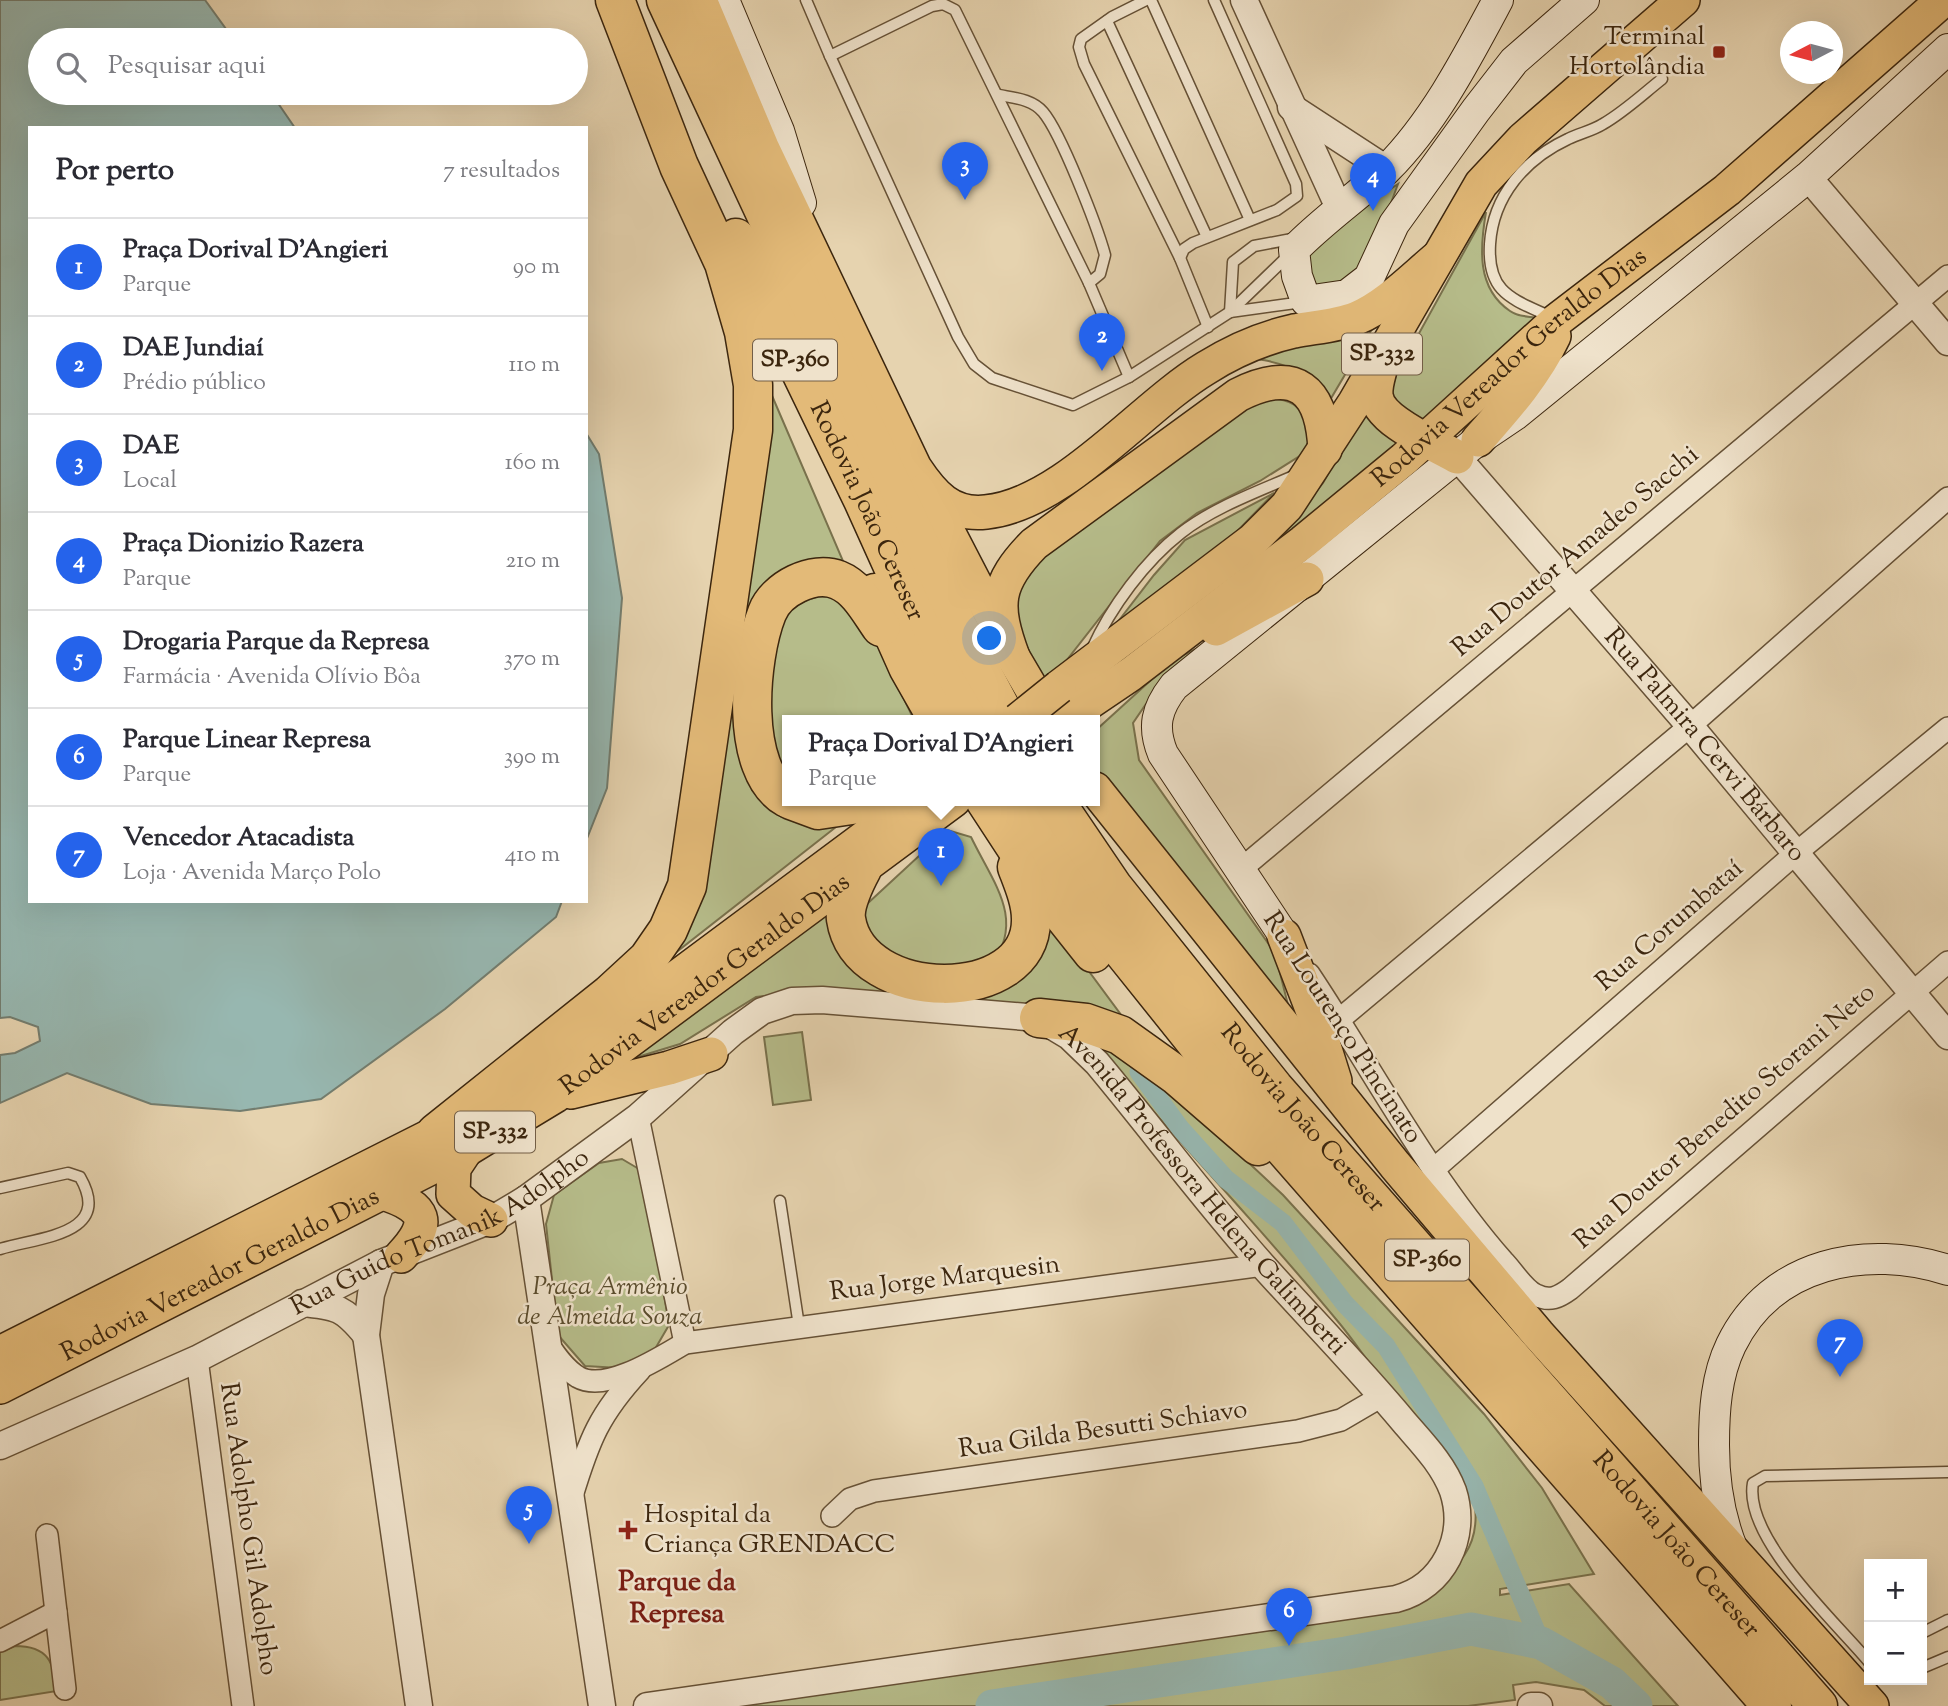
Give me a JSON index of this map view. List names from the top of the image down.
{
  "streets": {
    "highway": ["SP-360", "Rodovia João Cereser"],
    "main road": ["SP-332", "Rodovia Vereador Geraldo Dias", "Rua Lourenço Pincinato"],
    "street": [
      "Rua Doutor Amadeo Sacchi",
      "Rua Palmira Cervi Bárbaro",
      "Rua Corumbataí",
      "Rua Doutor Benedito Storani Neto",
      "Avenida Professora Helena Galimberti",
      "Rua Guido Tomanik Adolpho",
      "Rua Jorge Marquesin",
      "Rua Gilda Besutti Schiavo",
      "Rua Adolpho Gil Adolpho"
    ]
  },
  "crossings": [
    ["Rua Doutor Amadeo Sacchi", "Rua Palmira Cervi Bárbaro"],
    ["Rua Doutor Amadeo Sacchi", "Rua Lourenço Pincinato"],
    ["Rua Palmira Cervi Bárbaro", "Rua Corumbataí"],
    ["Rua Palmira Cervi Bárbaro", "Rua Doutor Benedito Storani Neto"],
    ["Rua Corumbataí", "Rua Lourenço Pincinato"],
    ["Rua Lourenço Pincinato", "Rua Doutor Benedito Storani Neto"],
    ["Avenida Professora Helena Galimberti", "Rua Guido Tomanik Adolpho"],
    ["Avenida Professora Helena Galimberti", "Rua Jorge Marquesin"],
    ["Avenida Professora Helena Galimberti", "Rua Gilda Besutti Schiavo"],
    ["Rua Guido Tomanik Adolpho", "Rua Adolpho Gil Adolpho"]
  ],
  "districts": ["Parque da Represa"],
  "parks": ["Praça Armênio de Almeida Souza"],
  "places": {
    "transit": ["Terminal Hortolândia"],
    "health": ["Hospital da Criança GRENDACC"]
  },
  "north": "left",
  "page": {
    "search": "Pesquisar aqui",
    "heading": ["Por perto", "7 resultados"],
    "pins": [
      "3",
      "4",
      "2",
      "1",
      "7",
      "5",
      "6"
    ],
    "list": [
      {
        "mark": "1",
        "name": "Praça Dorival D'Angieri",
        "note": "Parque",
        "value": "90 m"
      },
      {
        "mark": "2",
        "name": "DAE Jundiaí",
        "note": "Prédio público",
        "value": "110 m"
      },
      {
        "mark": "3",
        "name": "DAE",
        "note": "Local",
        "value": "160 m"
      },
      {
        "mark": "4",
        "name": "Praça Dionizio Razera",
        "note": "Parque",
        "value": "210 m"
      },
      {
        "mark": "5",
        "name": "Drogaria Parque da Represa",
        "note": "Farmácia · Avenida Olívio Bôa",
        "value": "370 m"
      },
      {
        "mark": "6",
        "name": "Parque Linear Represa",
        "note": "Parque",
        "value": "390 m"
      },
      {
        "mark": "7",
        "name": "Vencedor Atacadista",
        "note": "Loja · Avenida Março Polo",
        "value": "410 m"
      }
    ],
    "popup": ["Praça Dorival D'Angieri", "Parque"],
    "map_buttons": ["+", "−"]
  }
}
